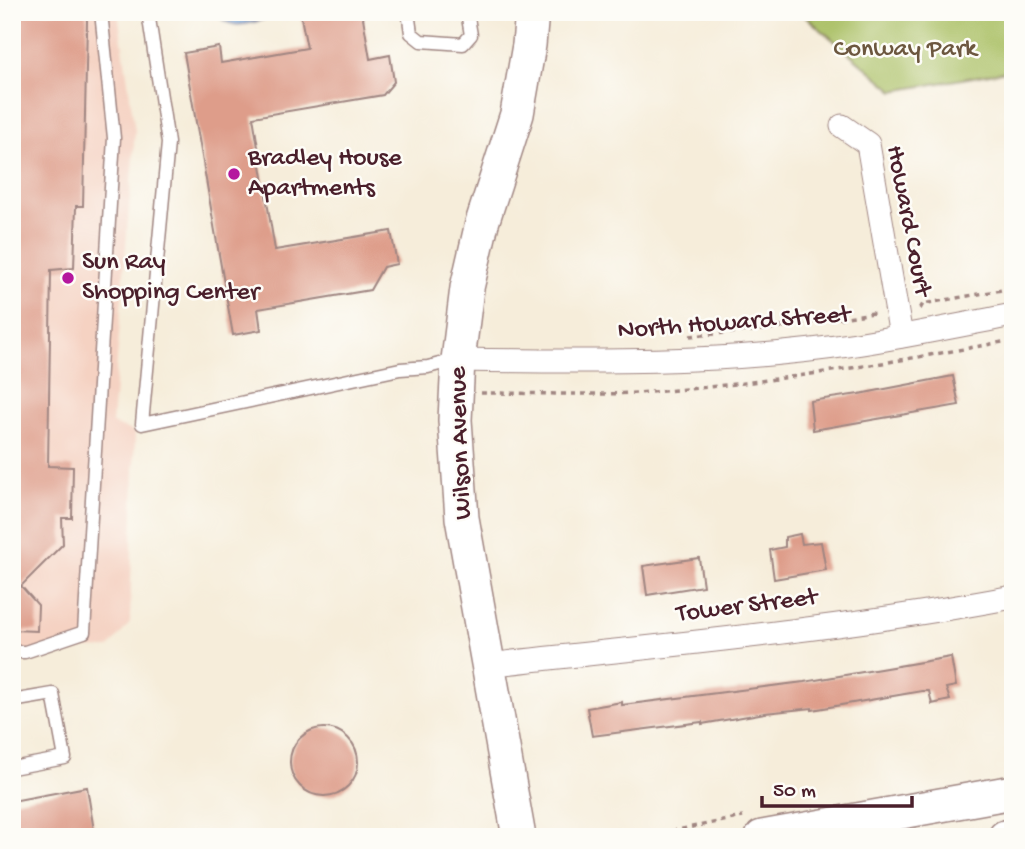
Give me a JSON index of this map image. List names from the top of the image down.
{
  "streets": {
    "street": [
      "Howard Court",
      "North Howard Street",
      "Wilson Avenue",
      "Tower Street"
    ]
  },
  "crossings": [
    ["Howard Court", "North Howard Street"],
    ["North Howard Street", "Wilson Avenue"],
    ["Wilson Avenue", "Tower Street"]
  ],
  "parks": ["Conway Park"],
  "places": ["Bradley House Apartments", "Sun Ray Shopping Center"],
  "scale_bar": "50 m"
}
